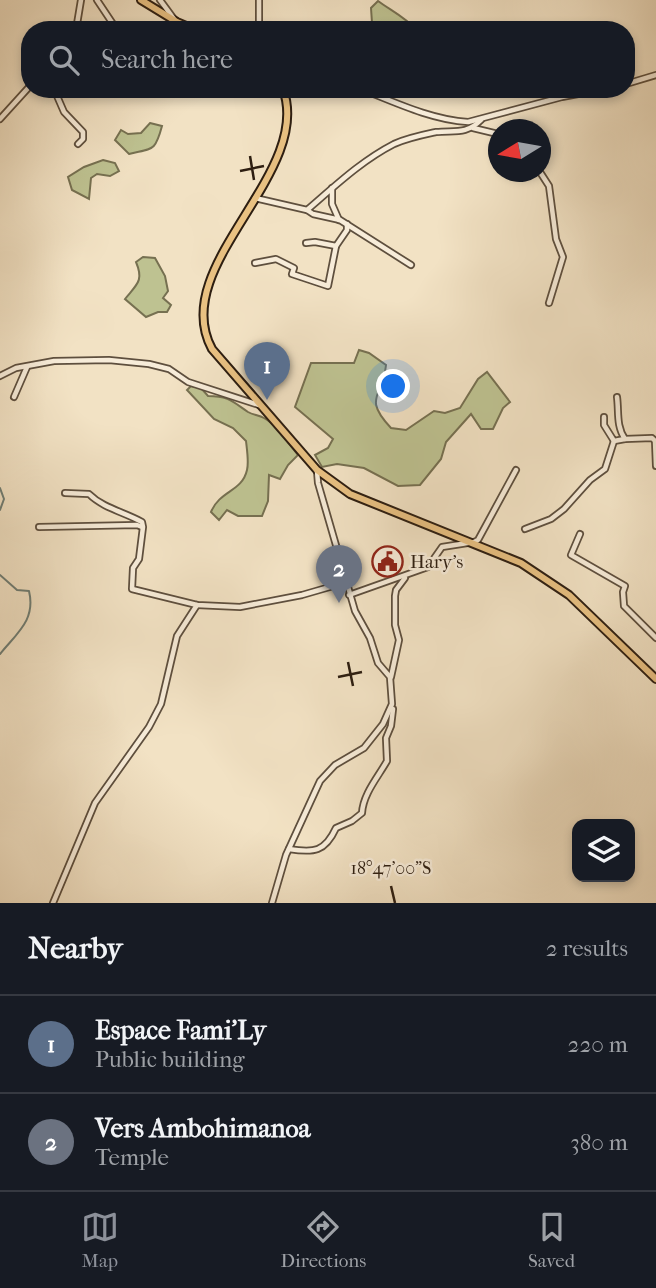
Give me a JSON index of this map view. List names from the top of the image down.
{
  "places": {
    "public building": ["Hary's"]
  },
  "north": "left",
  "page": {
    "search": "Search here",
    "pins": ["1", "2"],
    "heading": ["Nearby", "2 results"],
    "list": [
      {
        "mark": "1",
        "name": "Espace Fami'Ly",
        "note": "Public building",
        "value": "220 m"
      },
      {
        "mark": "2",
        "name": "Vers Ambohimanoa",
        "note": "Temple",
        "value": "380 m"
      }
    ],
    "nav": ["Map", "Directions", "Saved"]
  },
  "coordinates": ["18°47'00\"S"]
}
